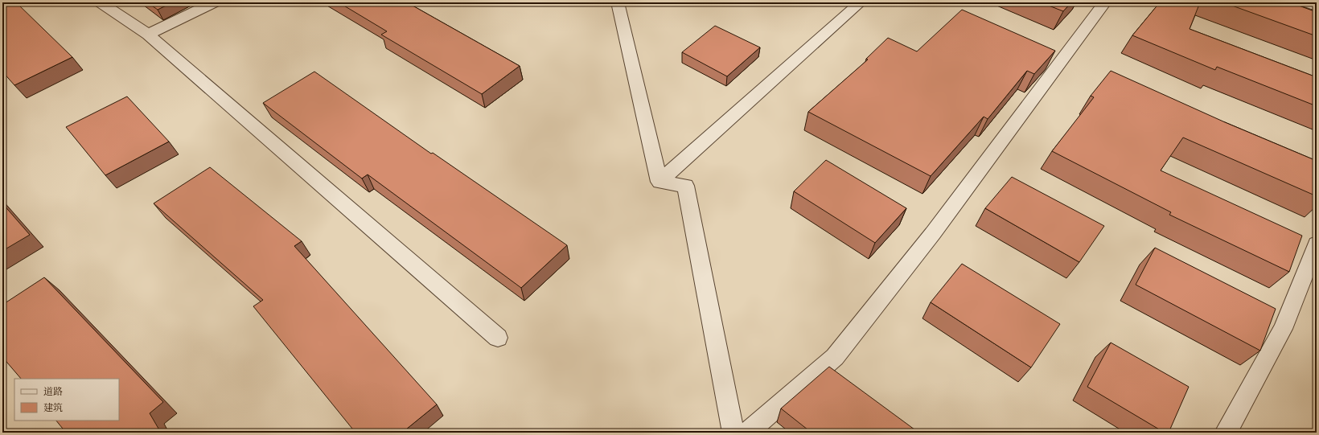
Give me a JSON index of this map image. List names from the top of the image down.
{
  "legend": ["道路", "建筑"]
}
